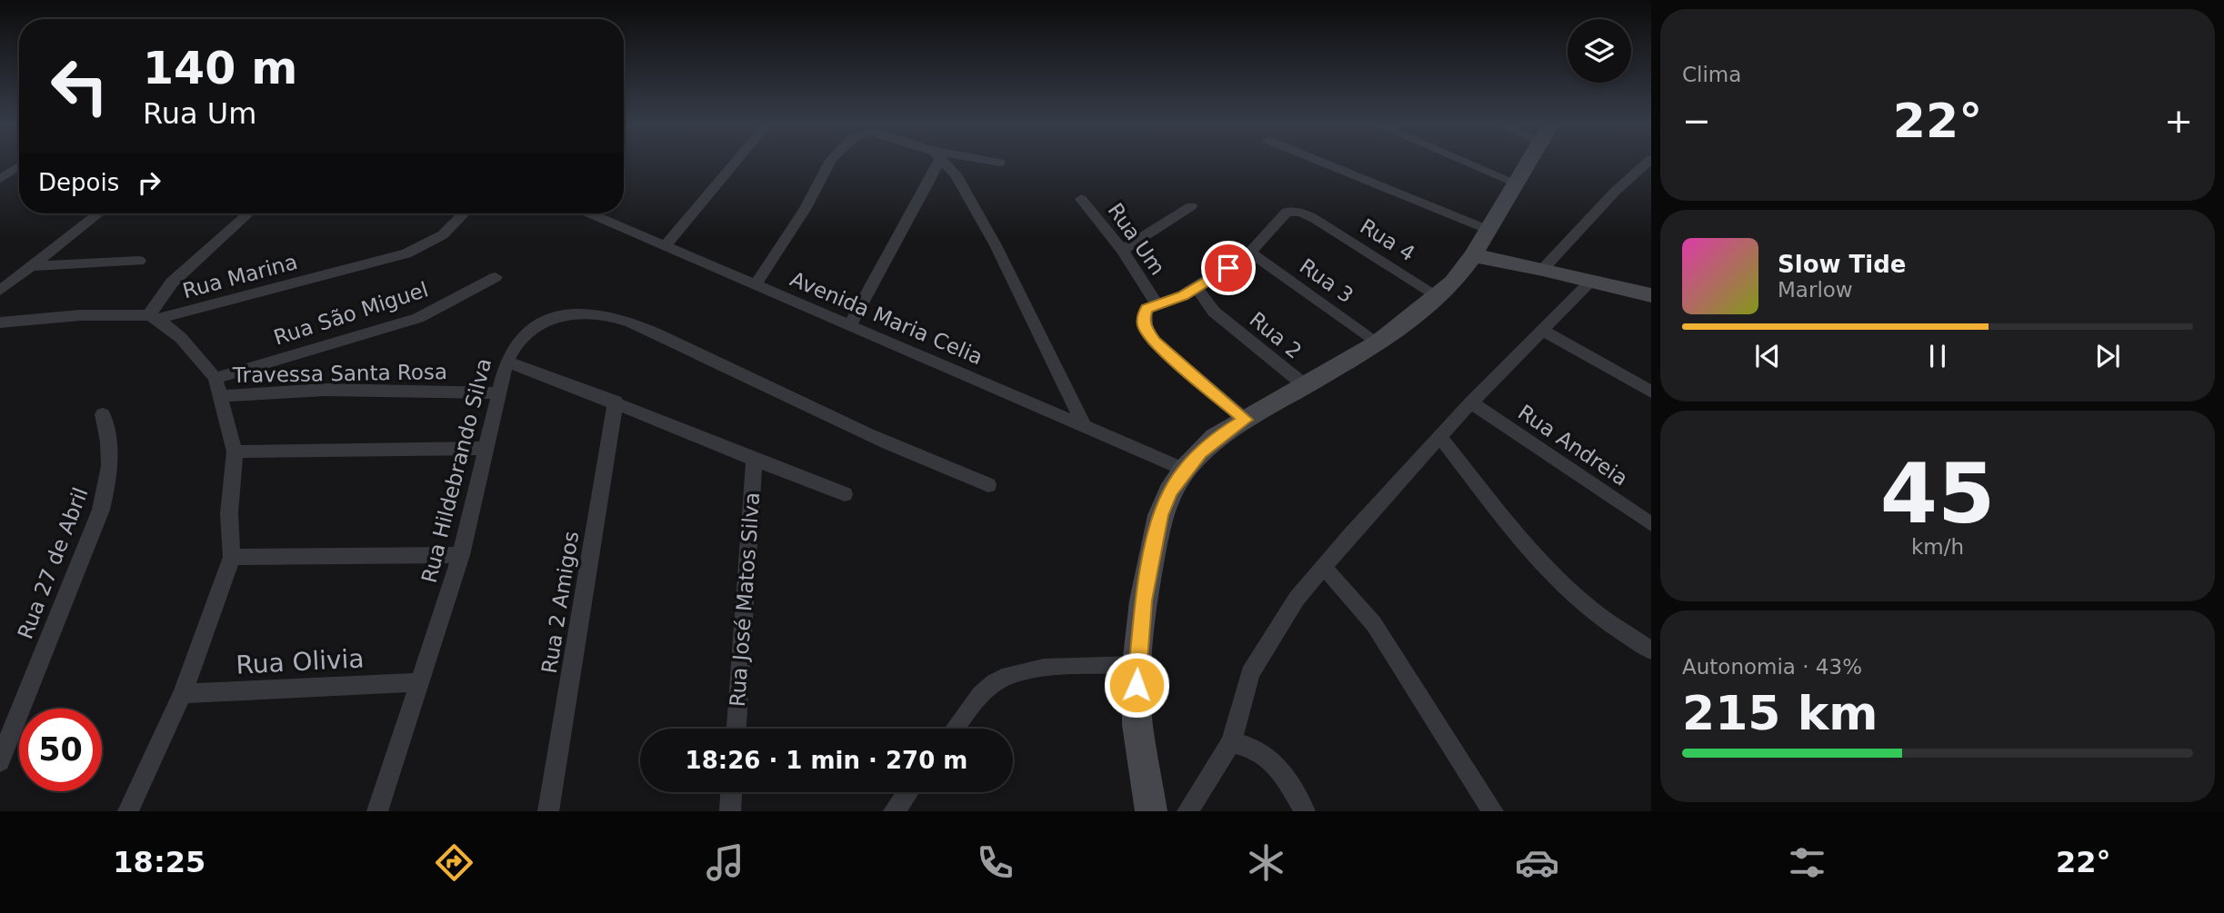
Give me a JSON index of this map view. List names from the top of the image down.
{
  "streets": {
    "street": [
      "Rua Um",
      "Rua 4",
      "Rua Marina",
      "Rua 3",
      "Rua São Miguel",
      "Avenida Maria Celia",
      "Rua 2",
      "Travessa Santa Rosa",
      "Rua Andreia",
      "Rua Hildebrando Silva",
      "Rua 27 de Abril",
      "Rua José Matos Silva",
      "Rua 2 Amigos",
      "Rua Olivia"
    ]
  },
  "crossings": [
    ["Rua 4", "Rua 3"],
    ["Travessa Santa Rosa", "Rua Hildebrando Silva"],
    ["Rua Hildebrando Silva", "Rua José Matos Silva"],
    ["Rua Hildebrando Silva", "Rua Olivia"],
    ["Rua José Matos Silva", "Rua 2 Amigos"]
  ],
  "page": {
    "tile": [
      "Clima",
      ["45", "km/h"],
      ["Autonomia · 43%", "215 km"]
    ],
    "turn": ["140 m", "Rua Um"],
    "heat": ["−", "22°", "+"],
    "then": "Depois",
    "song": ["Slow Tide", "Marlow"],
    "limit": "50",
    "trip": "18:26 · 1 min · 270 m",
    "tabs": ["18:25", "22°"]
  }
}
